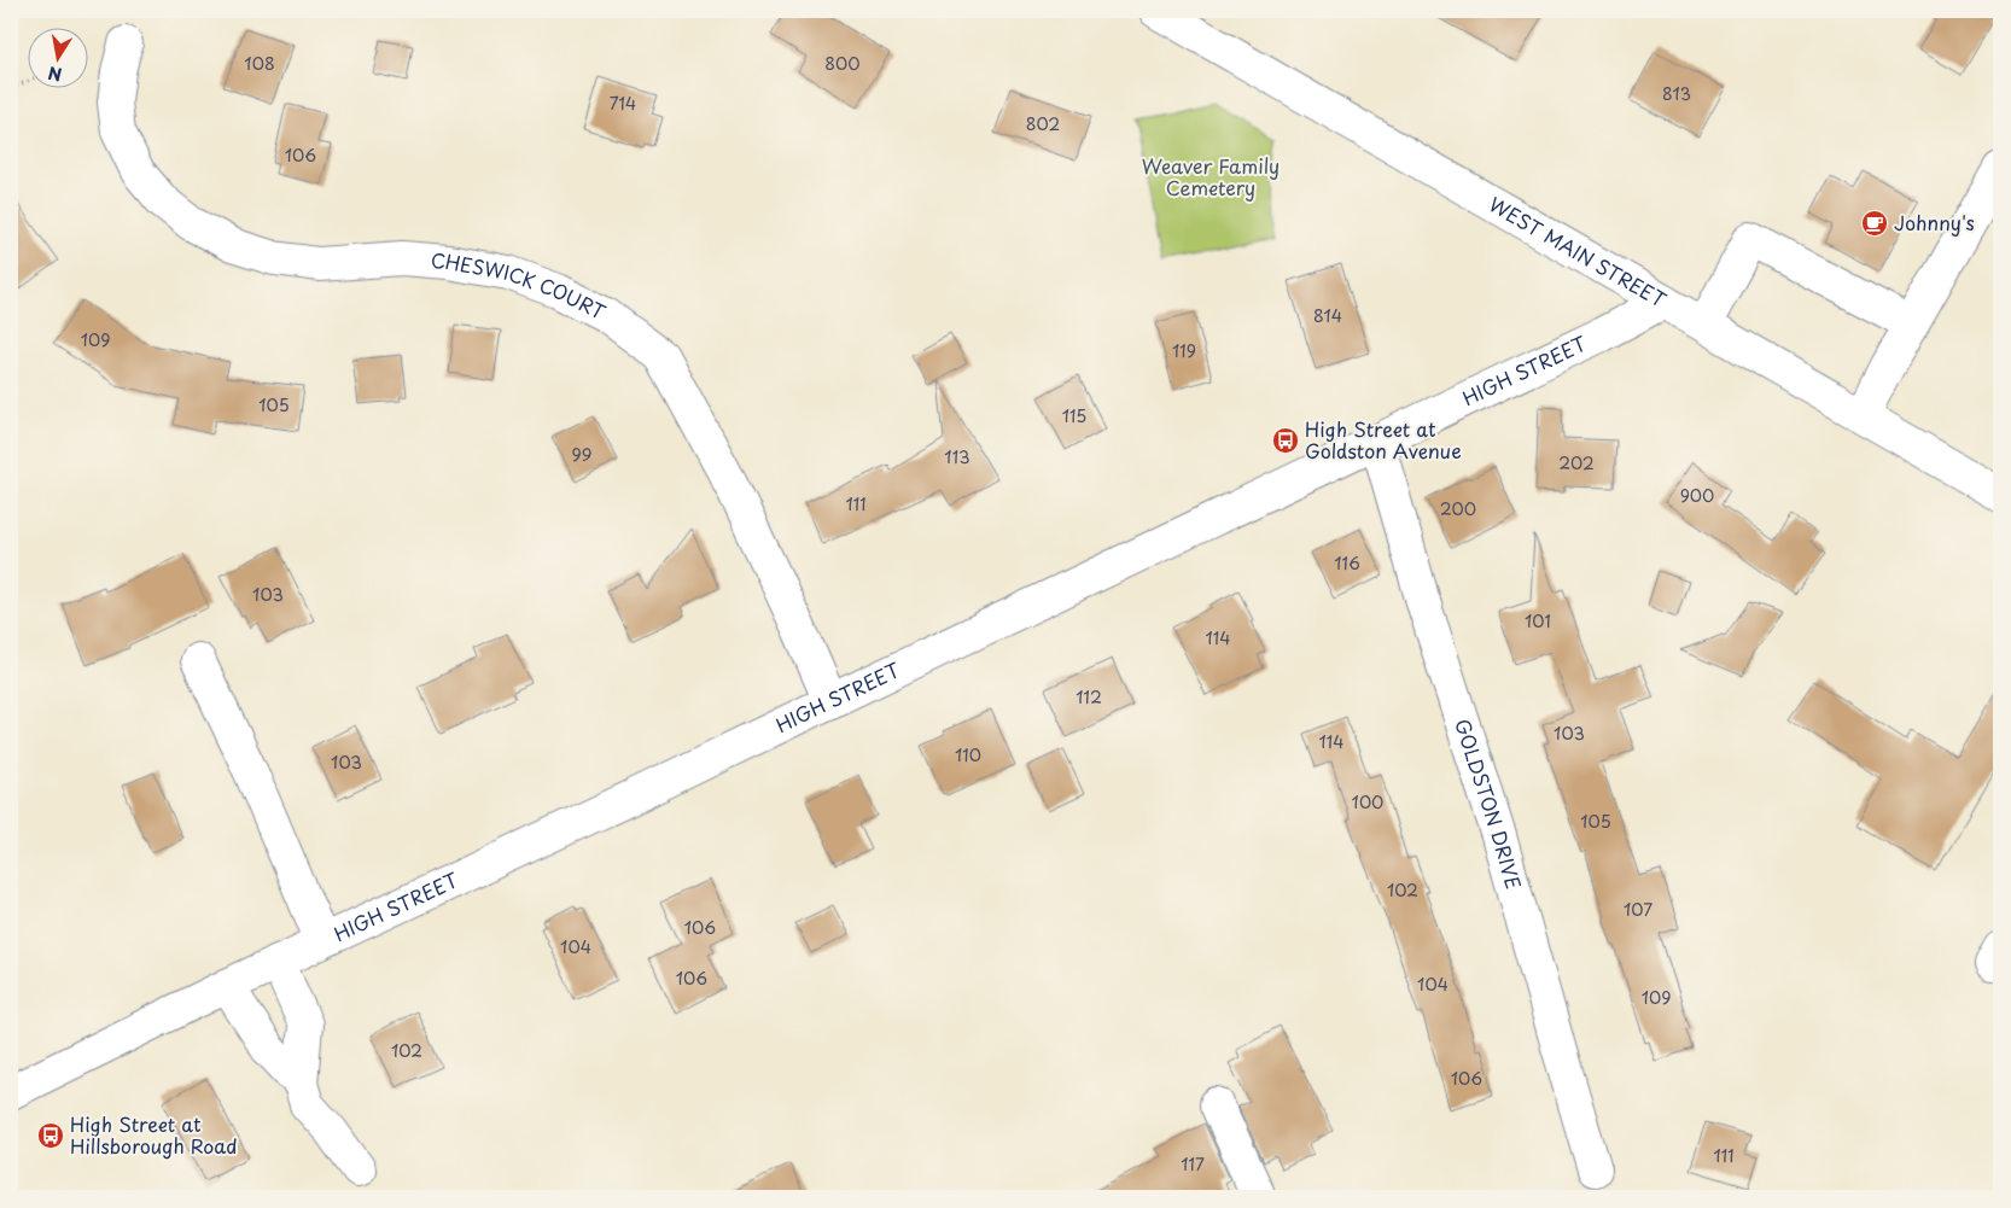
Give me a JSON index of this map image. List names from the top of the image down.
{
  "streets": {
    "street": [
      "WEST MAIN STREET",
      "CHESWICK COURT",
      "HIGH STREET",
      "GOLDSTON DRIVE"
    ]
  },
  "crossings": [
    ["WEST MAIN STREET", "HIGH STREET"],
    ["CHESWICK COURT", "HIGH STREET"],
    ["HIGH STREET", "GOLDSTON DRIVE"]
  ],
  "parks": ["Weaver Family Cemetery"],
  "places": {
    "cafe": ["Johnny's"],
    "bus stop": ["High Street at Goldston Avenue", "High Street at Hillsborough Road"]
  },
  "house_numbers": [
    "108",
    "800",
    "813",
    "714",
    "802",
    "106",
    "814",
    "109",
    "119",
    "105",
    "115",
    "99",
    "113",
    "202",
    "900",
    "111",
    "200",
    "116",
    "103",
    "101",
    "114",
    "112",
    "103",
    "114",
    "110",
    "103",
    "100",
    "105",
    "102",
    "107",
    "106",
    "104",
    "106",
    "104",
    "109",
    "102",
    "106",
    "111",
    "117"
  ],
  "north": "bottom"
}
